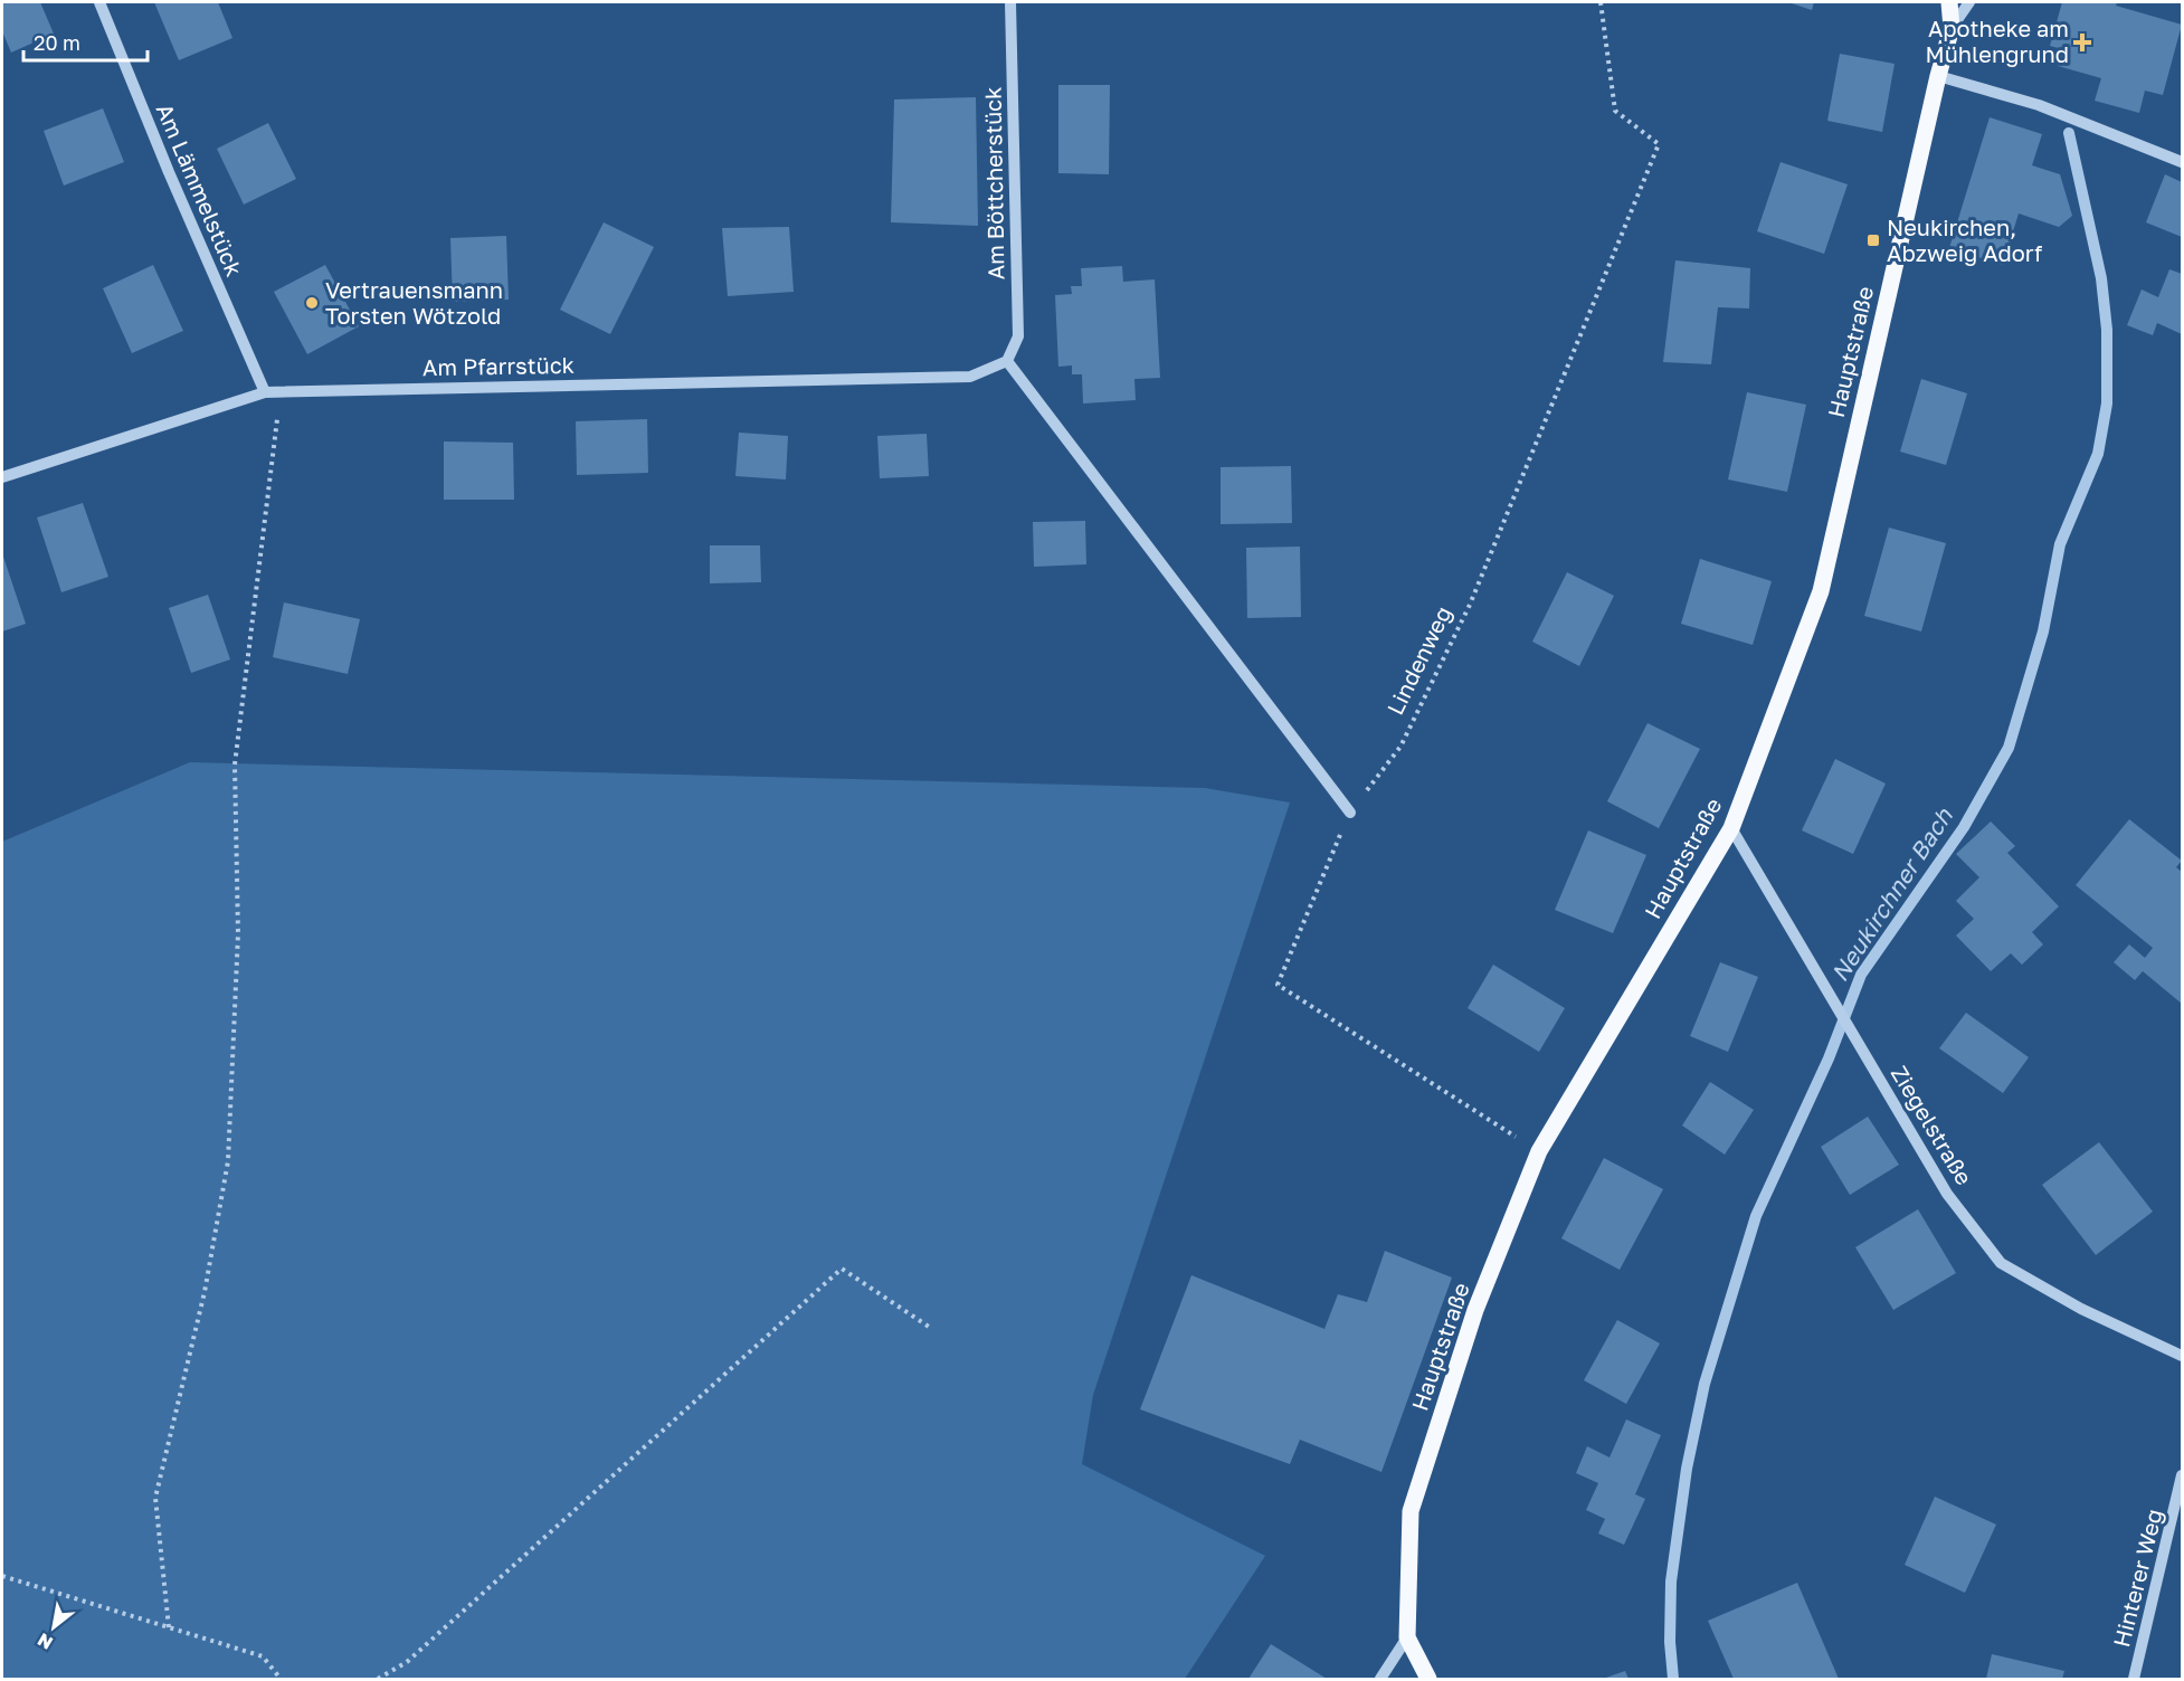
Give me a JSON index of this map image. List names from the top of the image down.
{
  "streets": {
    "main road": ["Hauptstraße"],
    "street": [
      "Am Böttcherstück",
      "Am Lämmelstück",
      "Am Pfarrstück",
      "Ziegelstraße",
      "Hinterer Weg"
    ],
    "path": ["Lindenweg"]
  },
  "crossings": [
    ["Am Böttcherstück", "Am Pfarrstück"],
    ["Am Lämmelstück", "Am Pfarrstück"],
    ["Hauptstraße", "Ziegelstraße"]
  ],
  "water": ["Neukirchner Bach"],
  "places": {
    "health": ["Apotheke am Mühlengrund"],
    "transit": ["Neukirchen, Abzweig Adorf"],
    "other": ["Vertrauensmann Torsten Wötzold"]
  },
  "scale_bar": "20 m",
  "north": "bottom left"
}
